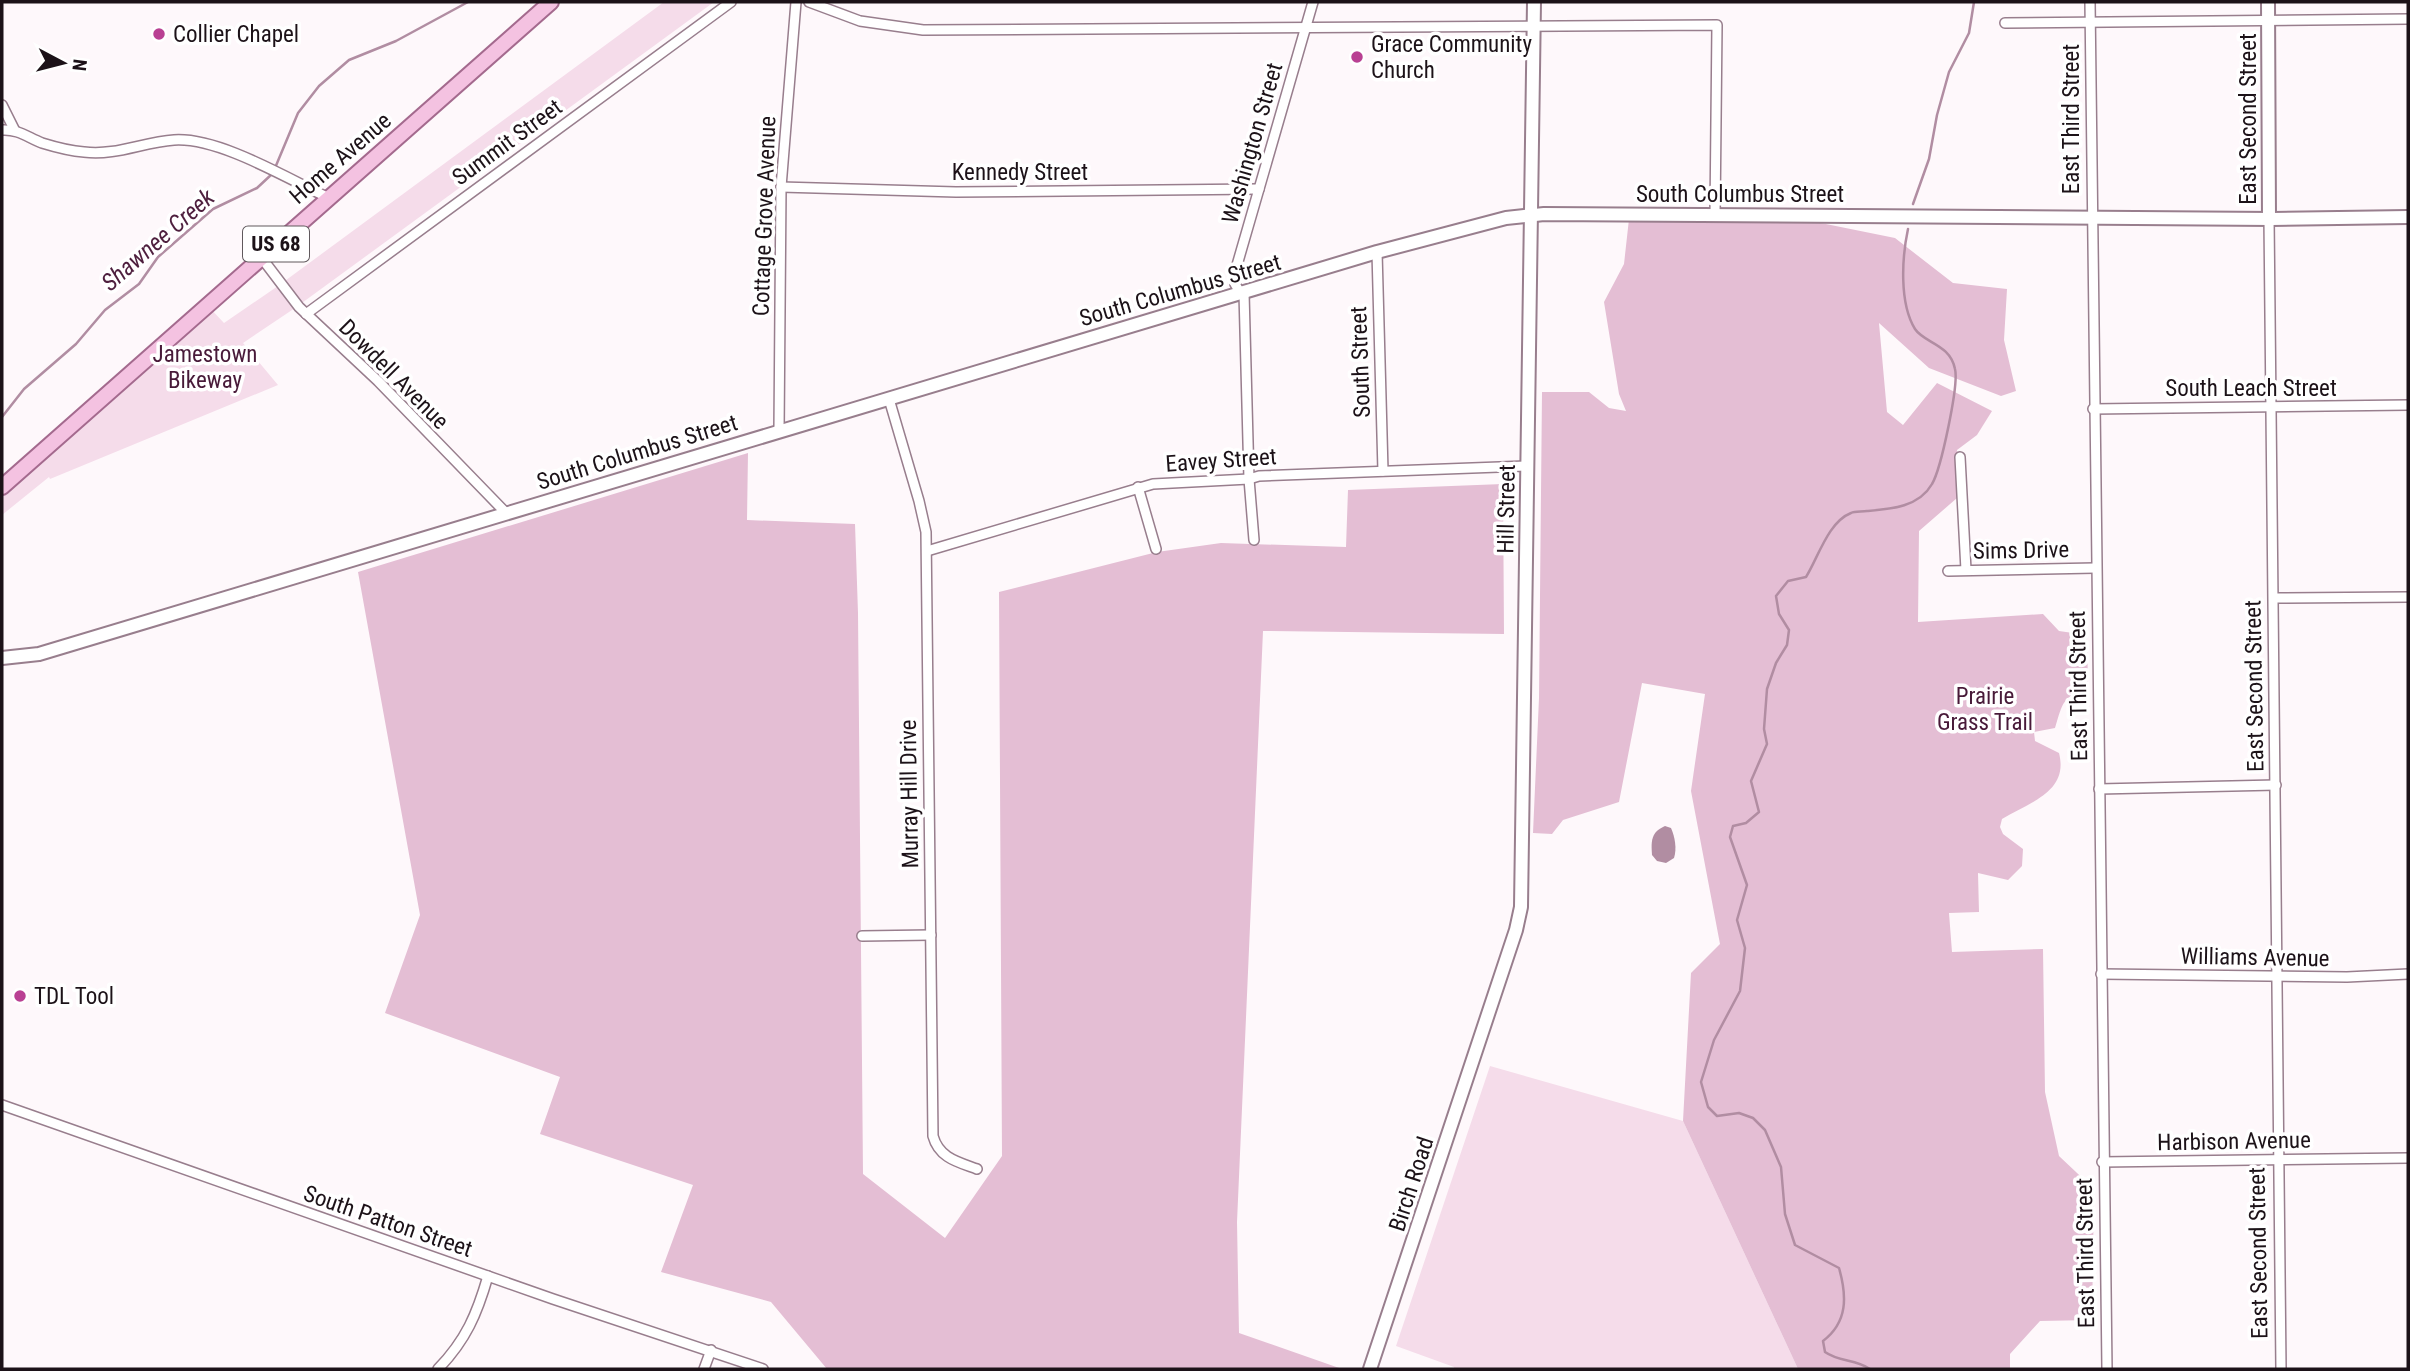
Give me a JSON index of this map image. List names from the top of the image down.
{
  "streets": {
    "main road": ["Home Avenue", "US 68"],
    "street": [
      "East Third Street",
      "East Second Street",
      "Summit Street",
      "Washington Street",
      "Kennedy Street",
      "South Columbus Street",
      "Cottage Grove Avenue",
      "South Street",
      "Dowdell Avenue",
      "South Leach Street",
      "Eavey Street",
      "Hill Street",
      "Sims Drive",
      "Murray Hill Drive",
      "Williams Avenue",
      "Harbison Avenue",
      "Birch Road",
      "South Patton Street"
    ]
  },
  "crossings": [
    ["East Third Street", "South Columbus Street"],
    ["East Third Street", "South Leach Street"],
    ["East Third Street", "Sims Drive"],
    ["East Third Street", "Williams Avenue"],
    ["East Third Street", "Harbison Avenue"],
    ["East Second Street", "South Columbus Street"],
    ["East Second Street", "South Leach Street"],
    ["East Second Street", "Williams Avenue"],
    ["East Second Street", "Harbison Avenue"],
    ["Summit Street", "Dowdell Avenue"],
    ["Washington Street", "Kennedy Street"],
    ["Washington Street", "South Columbus Street"],
    ["Washington Street", "Eavey Street"],
    ["Home Avenue", "Dowdell Avenue"],
    ["Kennedy Street", "Cottage Grove Avenue"],
    ["South Columbus Street", "Cottage Grove Avenue"],
    ["South Columbus Street", "South Street"],
    ["South Columbus Street", "Dowdell Avenue"],
    ["South Columbus Street", "Hill Street"],
    ["South Columbus Street", "Murray Hill Drive"],
    ["South Street", "Eavey Street"],
    ["Eavey Street", "Hill Street"],
    ["Eavey Street", "Murray Hill Drive"],
    ["Hill Street", "Birch Road"]
  ],
  "water": ["Shawnee Creek"],
  "parks": ["Jamestown Bikeway", "Prairie Grass Trail"],
  "places": ["Collier Chapel", "Grace Community Church", "TDL Tool"],
  "north": "right"
}
